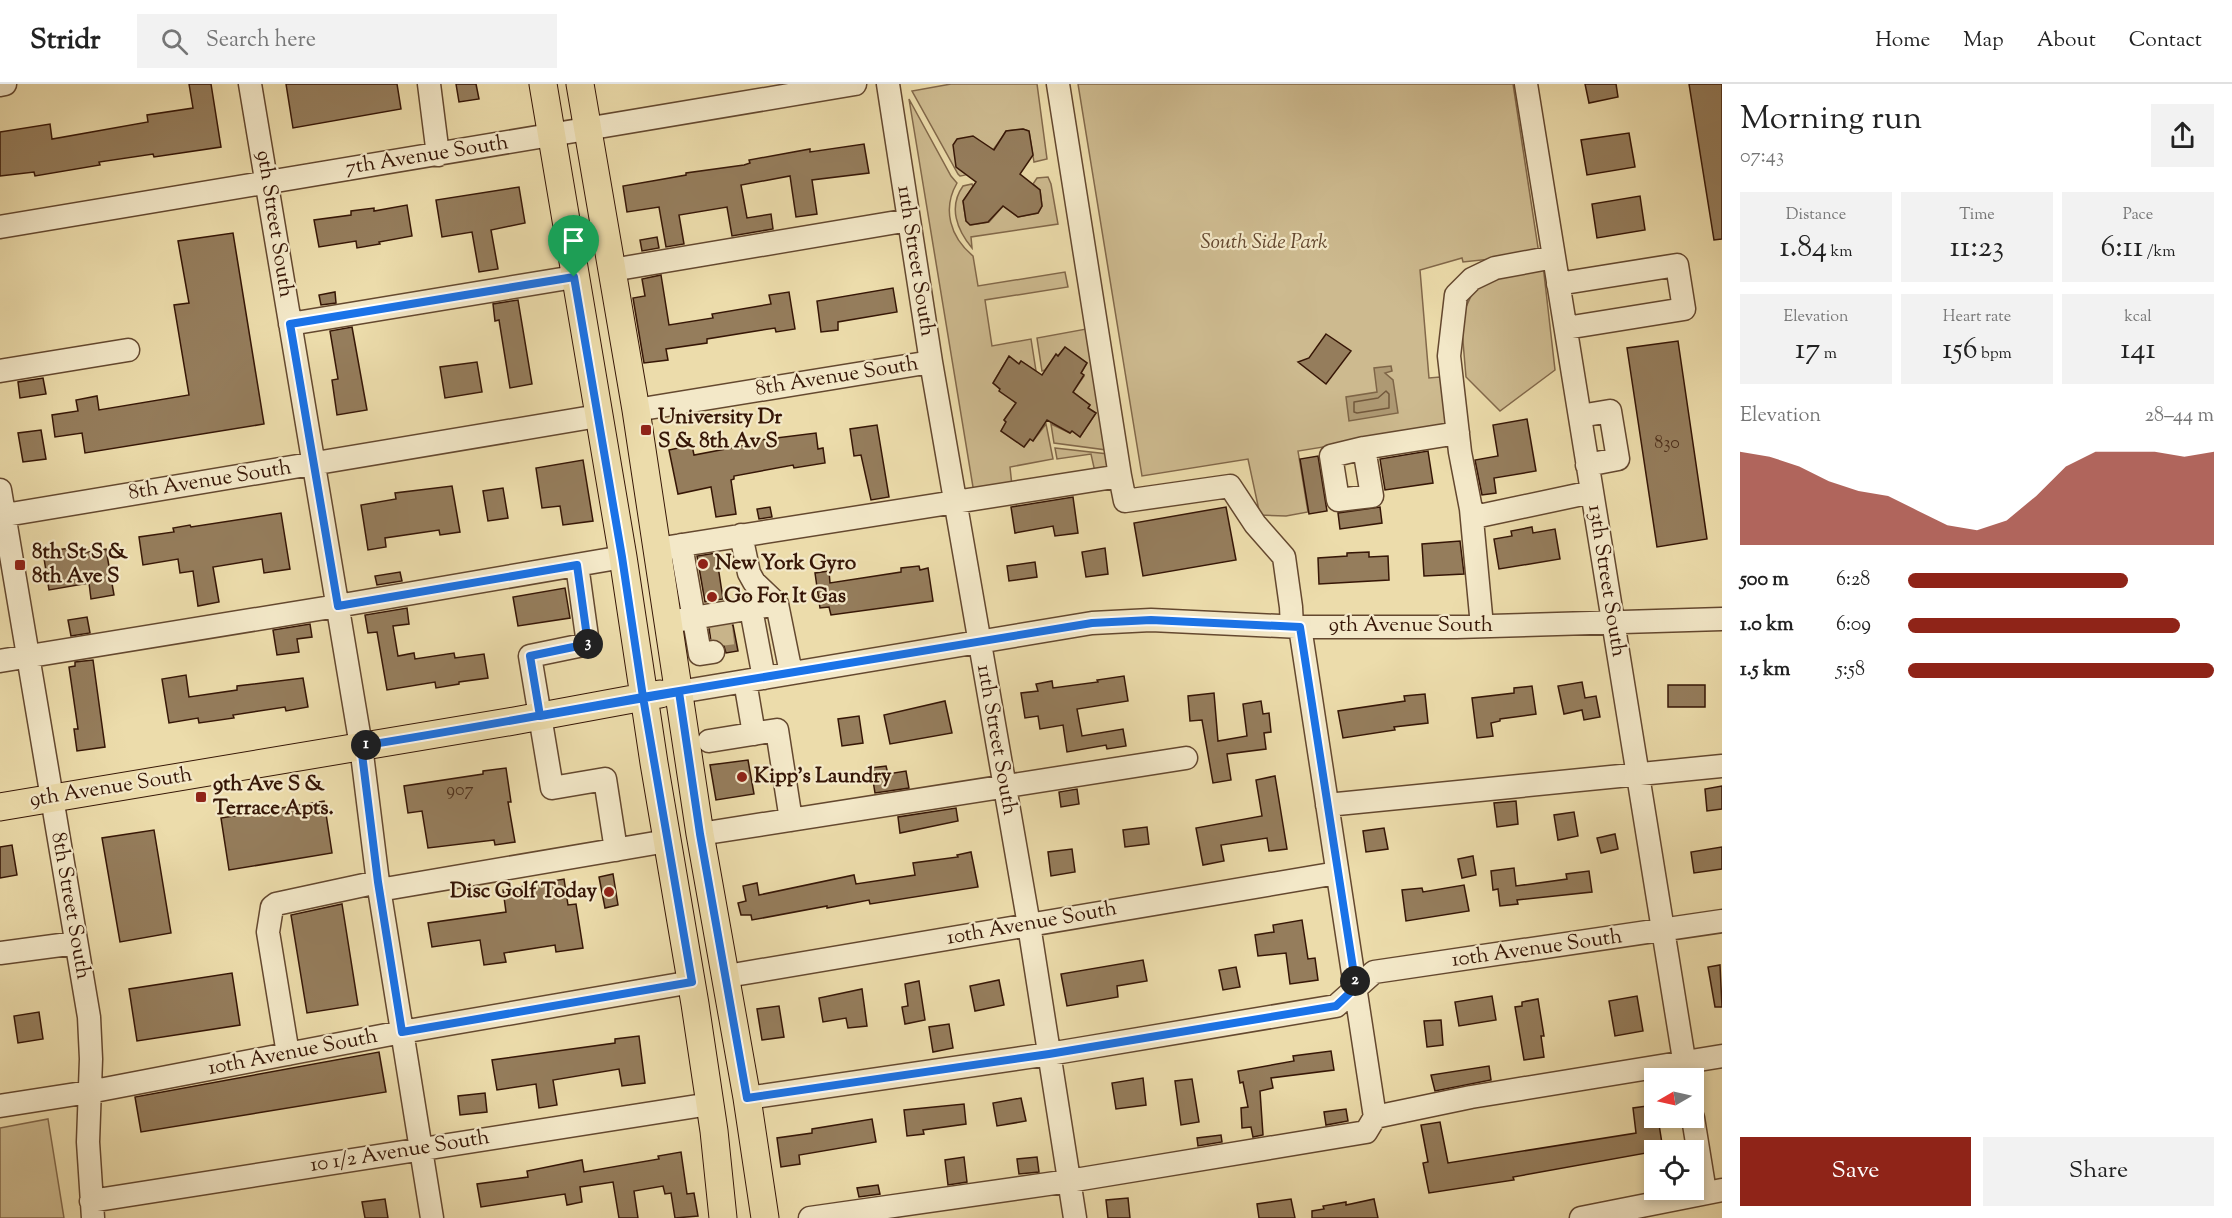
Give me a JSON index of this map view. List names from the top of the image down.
{
  "streets": {
    "main road": ["9th Avenue South"],
    "street": [
      "7th Avenue South",
      "9th Street South",
      "11th Street South",
      "8th Avenue South",
      "13th Street South",
      "8th Street South",
      "10th Avenue South",
      "10 1/2 Avenue South"
    ]
  },
  "crossings": [
    ["7th Avenue South", "9th Street South"],
    ["9th Street South", "8th Avenue South"],
    ["9th Street South", "9th Avenue South"],
    ["9th Street South", "10th Avenue South"],
    ["9th Street South", "10 1/2 Avenue South"],
    ["11th Street South", "8th Avenue South"],
    ["11th Street South", "9th Avenue South"],
    ["11th Street South", "10th Avenue South"],
    ["8th Avenue South", "8th Street South"],
    ["13th Street South", "9th Avenue South"],
    ["13th Street South", "10th Avenue South"],
    ["9th Avenue South", "8th Street South"],
    ["8th Street South", "10th Avenue South"],
    ["8th Street South", "10 1/2 Avenue South"]
  ],
  "parks": ["South Side Park"],
  "places": {
    "transit": ["University Dr S & 8th Av S", "8th St S & 8th Ave S", "9th Ave S & Terrace Apts."],
    "other": [
      "New York Gyro",
      "Go For It Gas",
      "Kipp's Laundry",
      "Disc Golf Today"
    ]
  },
  "house_numbers": ["830", "907"],
  "north": "left",
  "page": {
    "header": "Stridr",
    "search": "Search here",
    "nav": [
      "Home",
      "Map",
      "About",
      "Contact"
    ],
    "heading": ["Morning run", "07:43"],
    "stats": [
      ["Distance", "1.84 km"],
      ["Time", "11:23"],
      ["Pace", "6:11 /km"],
      ["Elevation", "17 m"],
      ["Heart rate", "156 bpm"],
      ["kcal", "141"]
    ],
    "chart": ["Elevation", "28–44 m"],
    "list": [
      {
        "name": "500 m",
        "note": "6:28"
      },
      {
        "name": "1.0 km",
        "note": "6:09"
      },
      {
        "name": "1.5 km",
        "note": "5:58"
      }
    ],
    "pins": ["3", "1", "2"],
    "buttons": ["Save", "Share"]
  }
}
